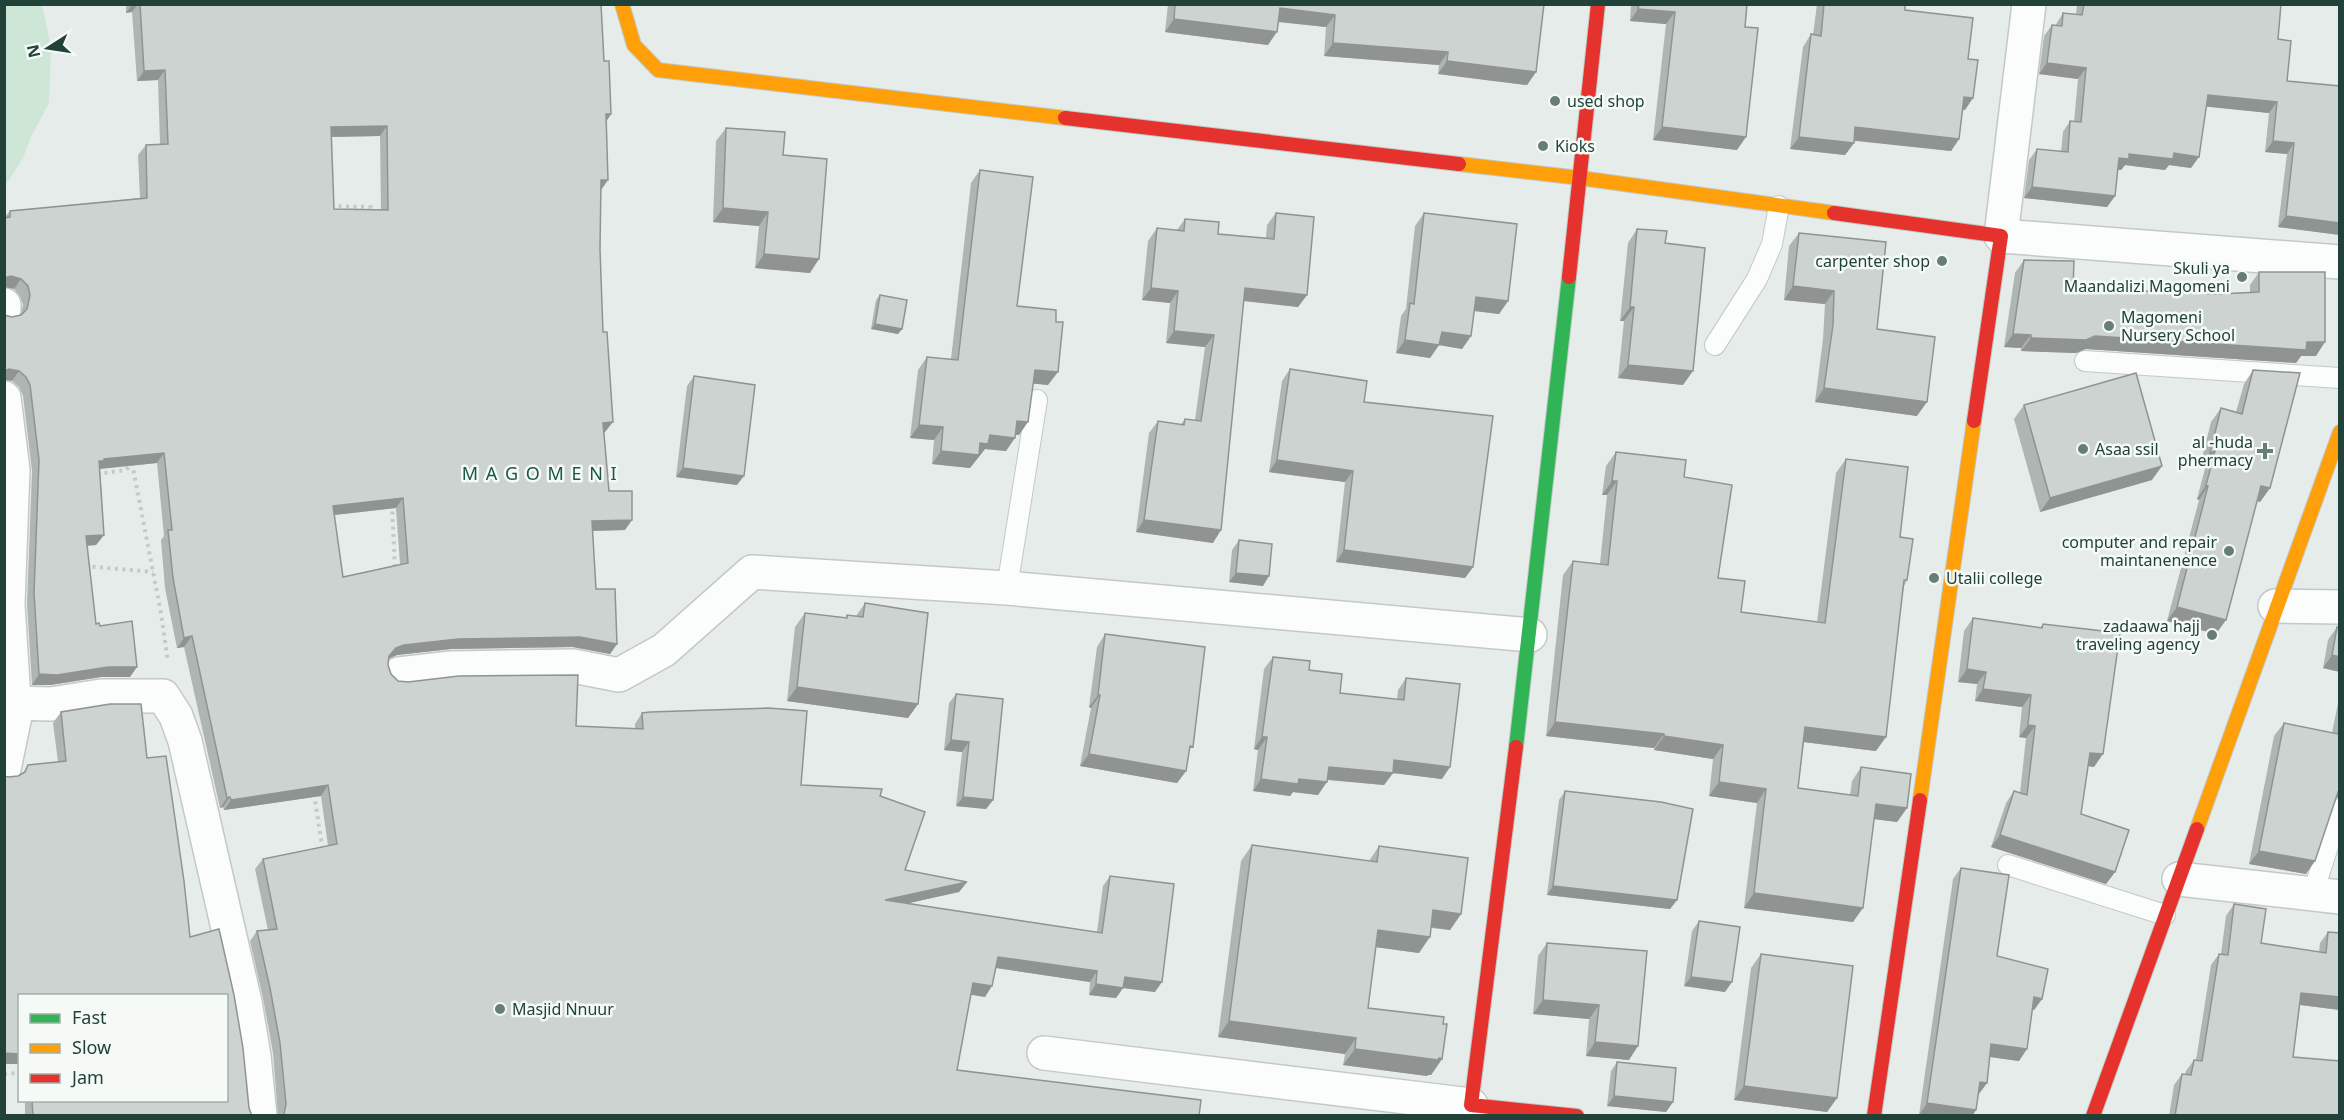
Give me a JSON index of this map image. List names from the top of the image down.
{
  "districts": ["M A G O M E N I"],
  "places": {
    "other": [
      "used shop",
      "Kioks",
      "carpenter shop",
      "Skuli ya Maandalizi Magomeni",
      "Magomeni Nursery School",
      "Asaa ssil",
      "computer and repair maintanenence",
      "Utalii college",
      "zadaawa hajj traveling agency",
      "Masjid Nnuur"
    ],
    "health": ["al -huda phermacy"]
  },
  "legend": ["Fast", "Slow", "Jam"],
  "north": "left"
}
